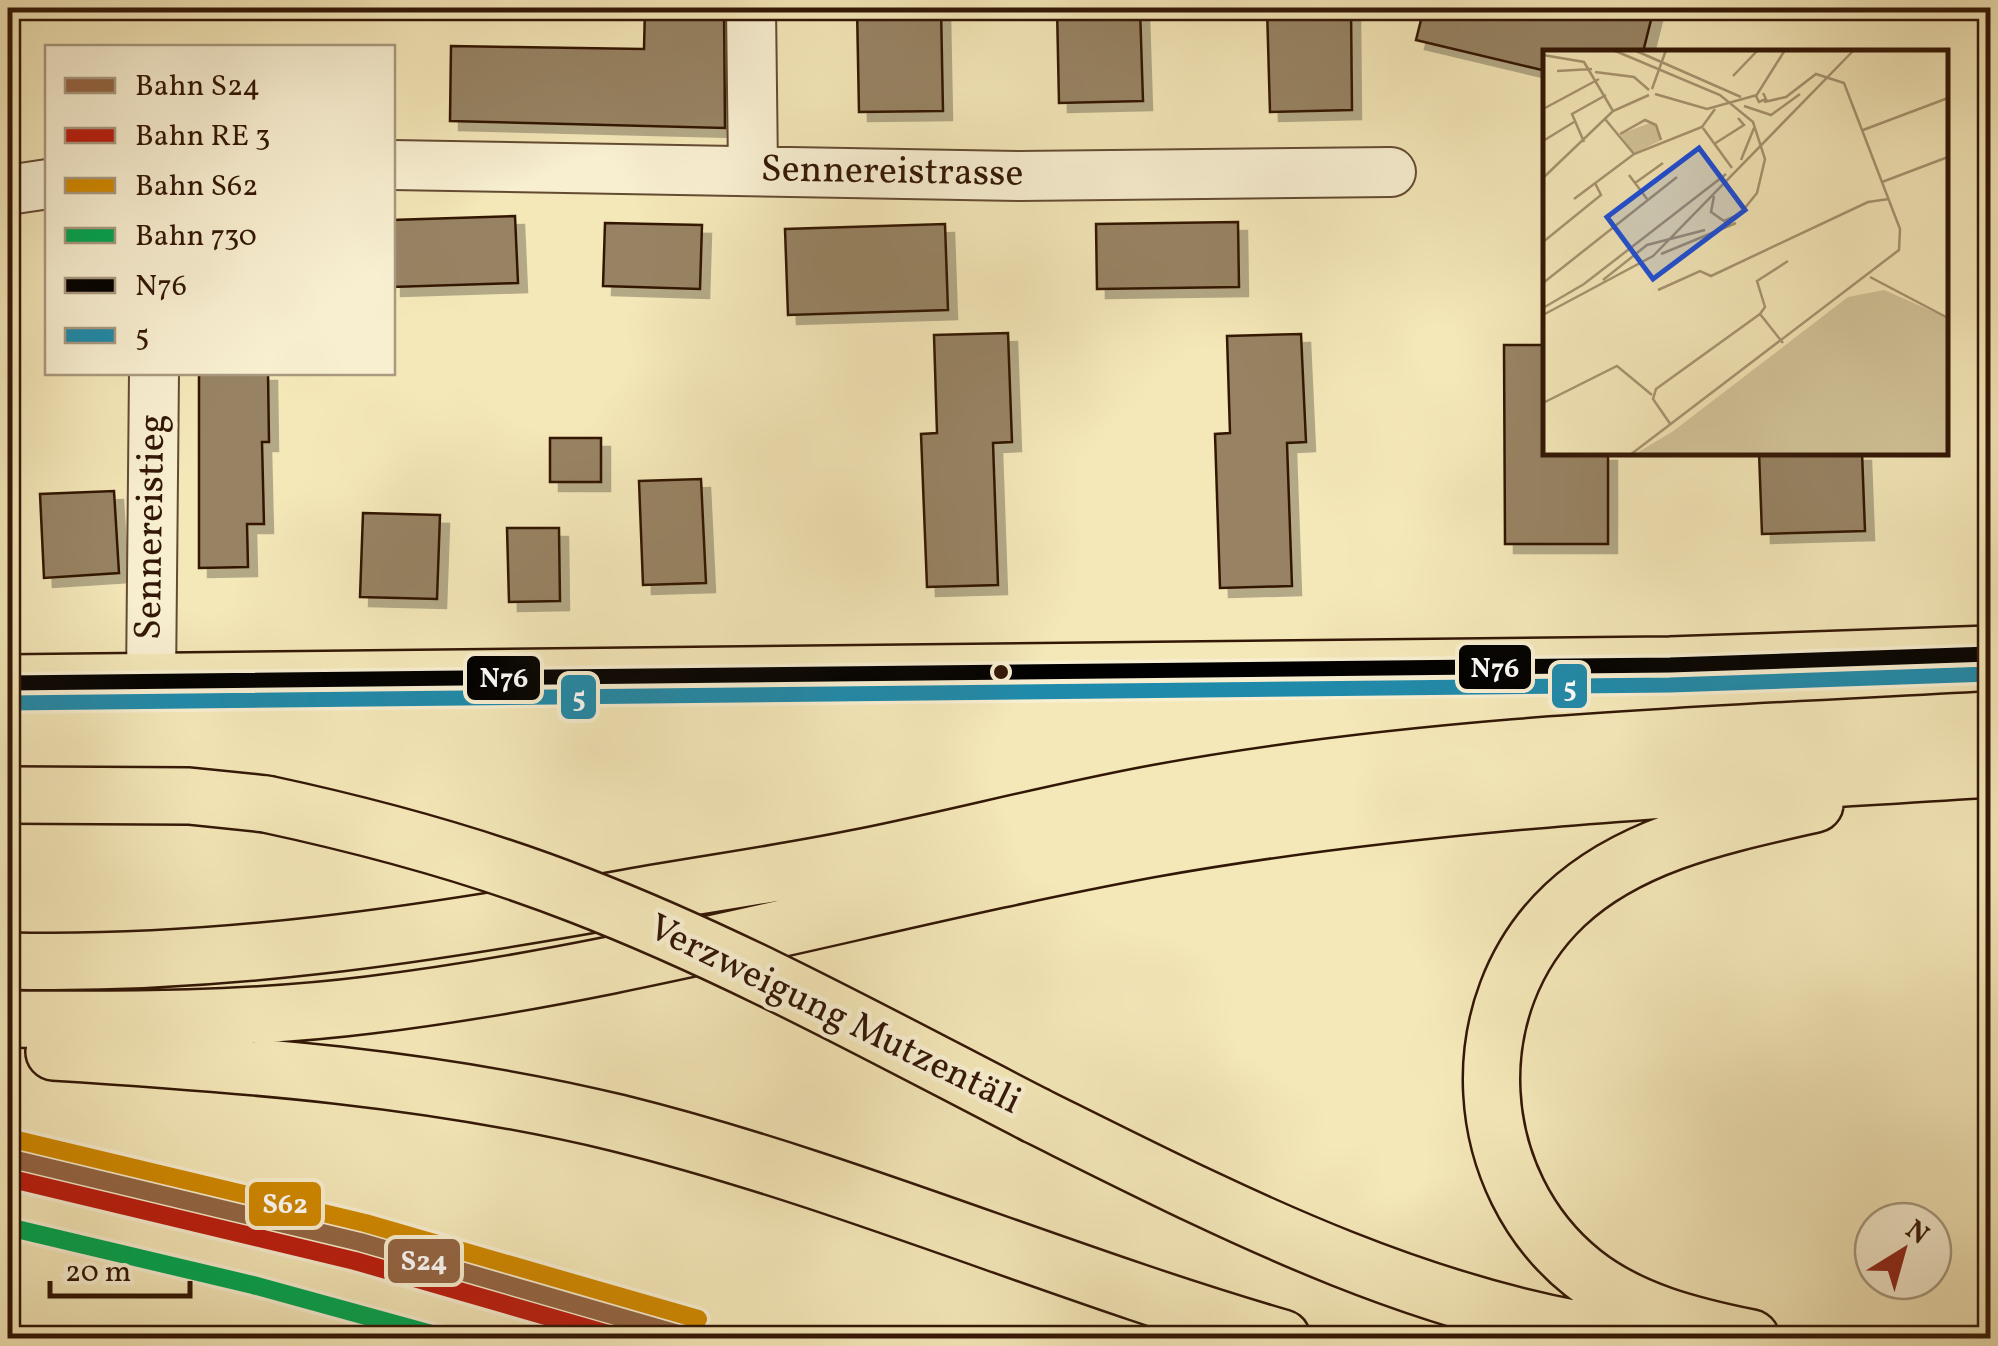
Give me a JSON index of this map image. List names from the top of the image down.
{
  "streets": {
    "main road": ["Verzweigung Mutzentäli"],
    "street": ["Sennereistrasse", "Sennereistieg"]
  },
  "lines": [
    "transit line N76",
    "transit line 5",
    "rail line S62",
    "rail line S24",
    "rail line 730"
  ],
  "legend": [
    "Bahn S24",
    "Bahn RE 3",
    "Bahn S62",
    "Bahn 730",
    "N76",
    "5"
  ],
  "scale_bar": "20 m",
  "north": "top right"
}
